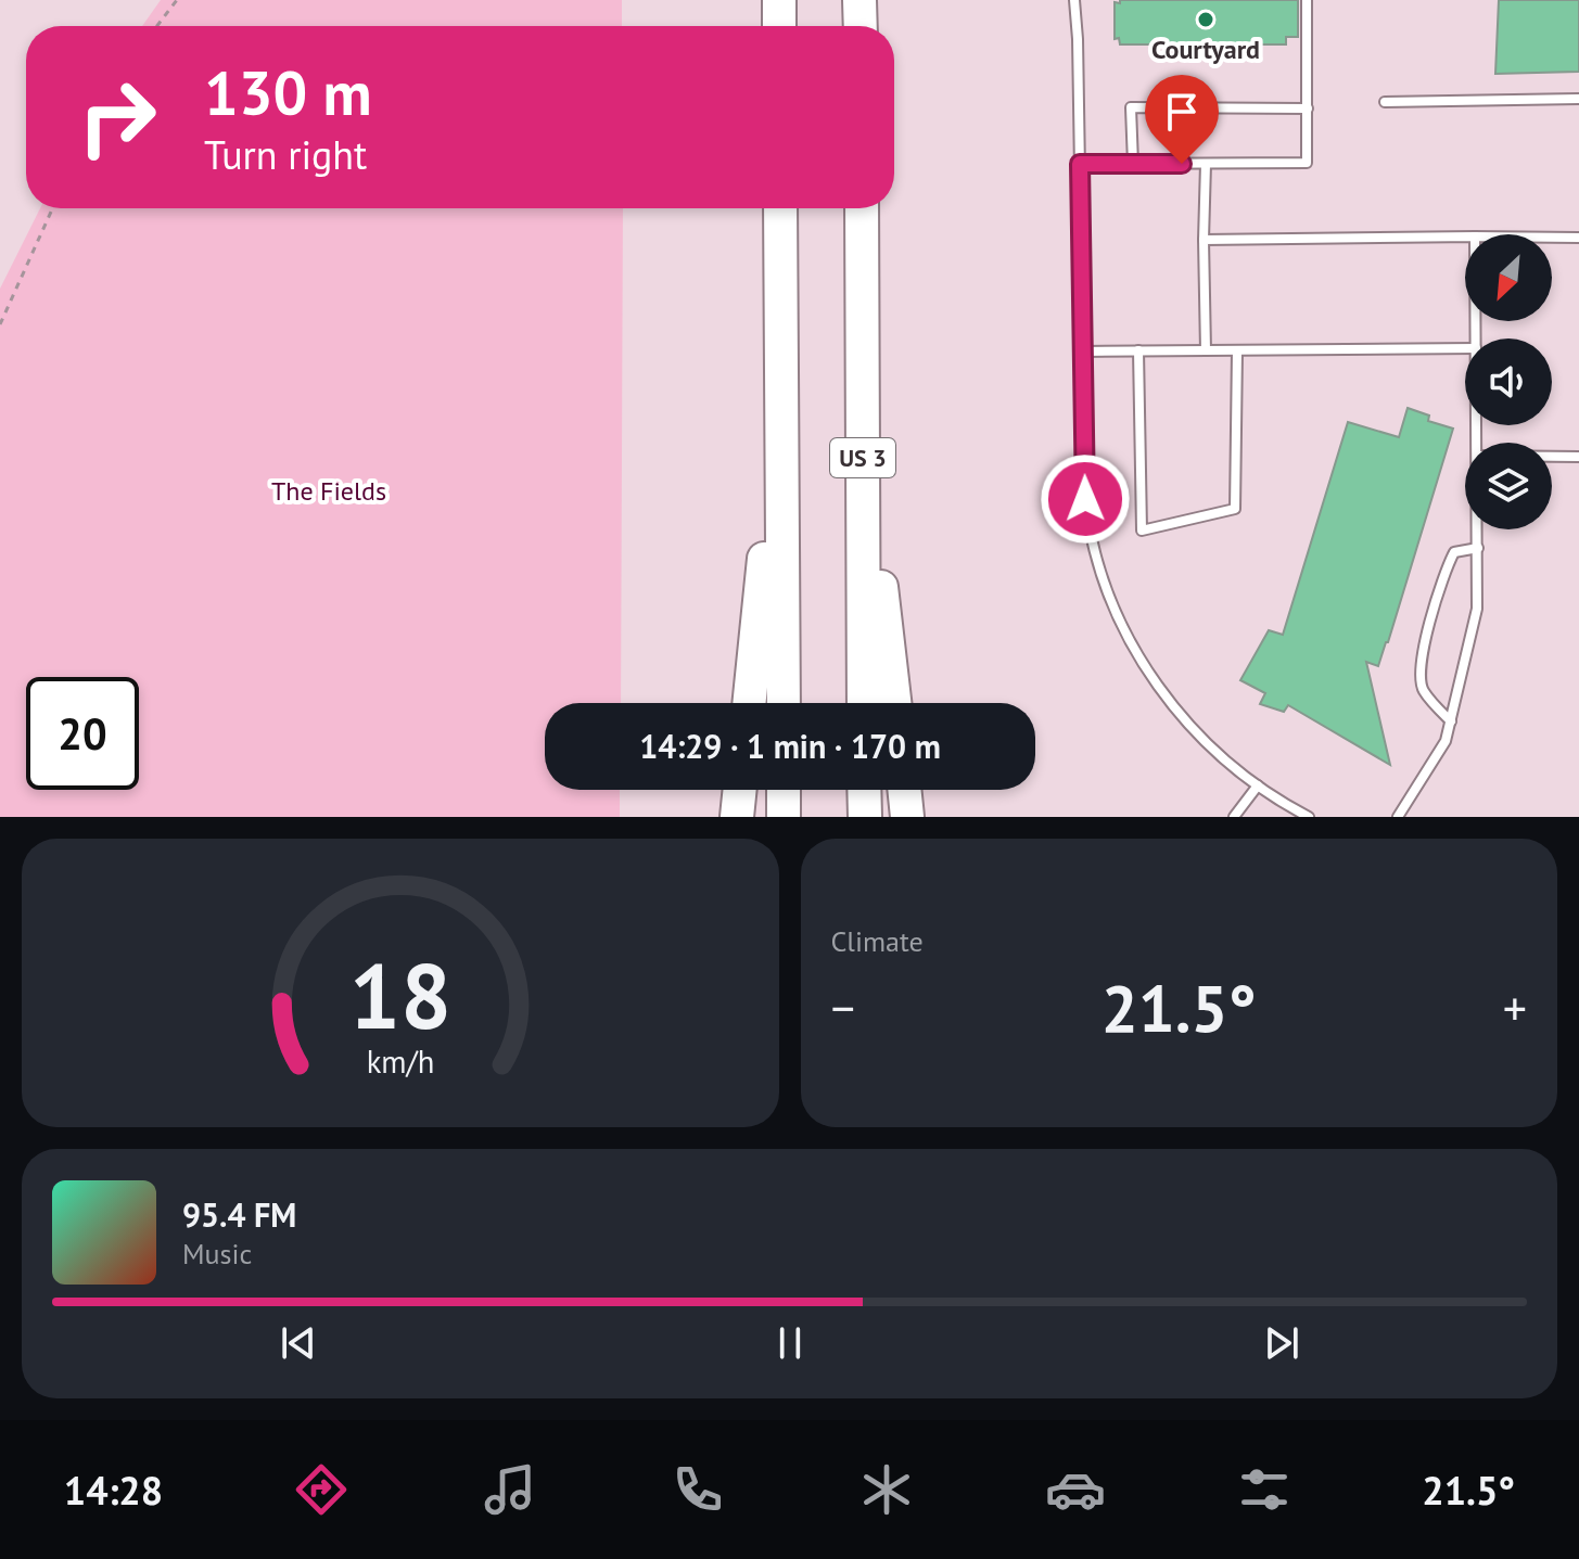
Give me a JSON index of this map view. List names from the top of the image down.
{
  "streets": {
    "highway": ["US 3"]
  },
  "parks": ["The Fields"],
  "places": ["Courtyard"],
  "north": "bottom left",
  "page": {
    "turn": ["130 m", "Turn right"],
    "limit": "20",
    "trip": "14:29 · 1 min · 170 m",
    "tile": "Climate",
    "heat": ["−", "21.5°", "+"],
    "song": ["95.4 FM", "Music"],
    "tabs": ["14:28", "21.5°"],
    "gauge": ["18", "km/h"]
  }
}
